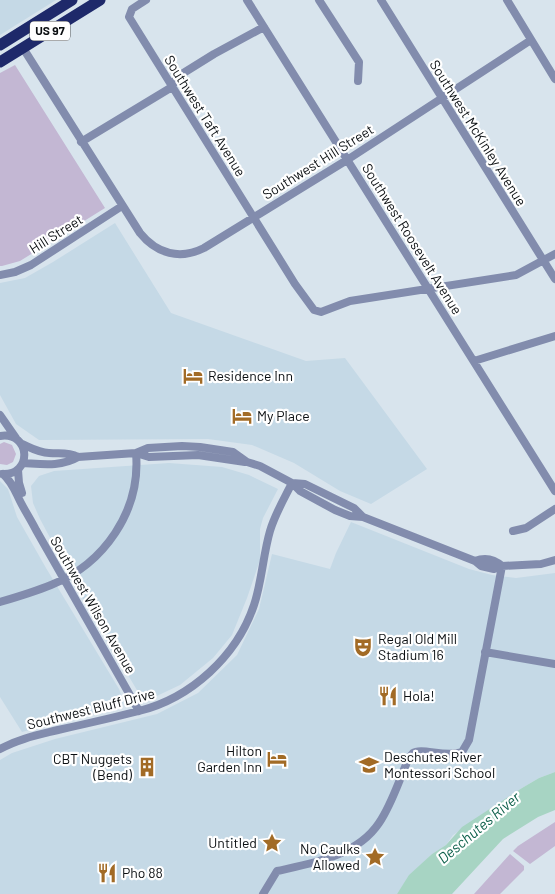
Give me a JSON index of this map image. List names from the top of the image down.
{
  "streets": {
    "highway": ["US 97"],
    "street": [
      "Southwest Taft Avenue",
      "Southwest McKinley Avenue",
      "Southwest Hill Street",
      "Hill Street",
      "Southwest Roosevelt Avenue",
      "Southwest Wilson Avenue",
      "Southwest Bluff Drive"
    ]
  },
  "crossings": [
    ["US 97", "Southwest Hill Street"],
    ["Southwest Taft Avenue", "Southwest Hill Street"],
    ["Southwest Taft Avenue", "Southwest Roosevelt Avenue"],
    ["Southwest McKinley Avenue", "Southwest Hill Street"],
    ["Southwest Hill Street", "Hill Street"],
    ["Southwest Hill Street", "Southwest Roosevelt Avenue"],
    ["Southwest Wilson Avenue", "Southwest Bluff Drive"]
  ],
  "water": ["Deschutes River"],
  "places": {
    "hotel": ["Residence Inn", "My Place", "Hilton Garden Inn"],
    "theatre": ["Regal Old Mill Stadium 16"],
    "restaurant": ["Hola!", "Pho 88"],
    "school or university": ["Deschutes River Montessori School"],
    "building": ["CBT Nuggets (Bend)"],
    "place": ["Untitled", "No Caulks Allowed"]
  }
}
